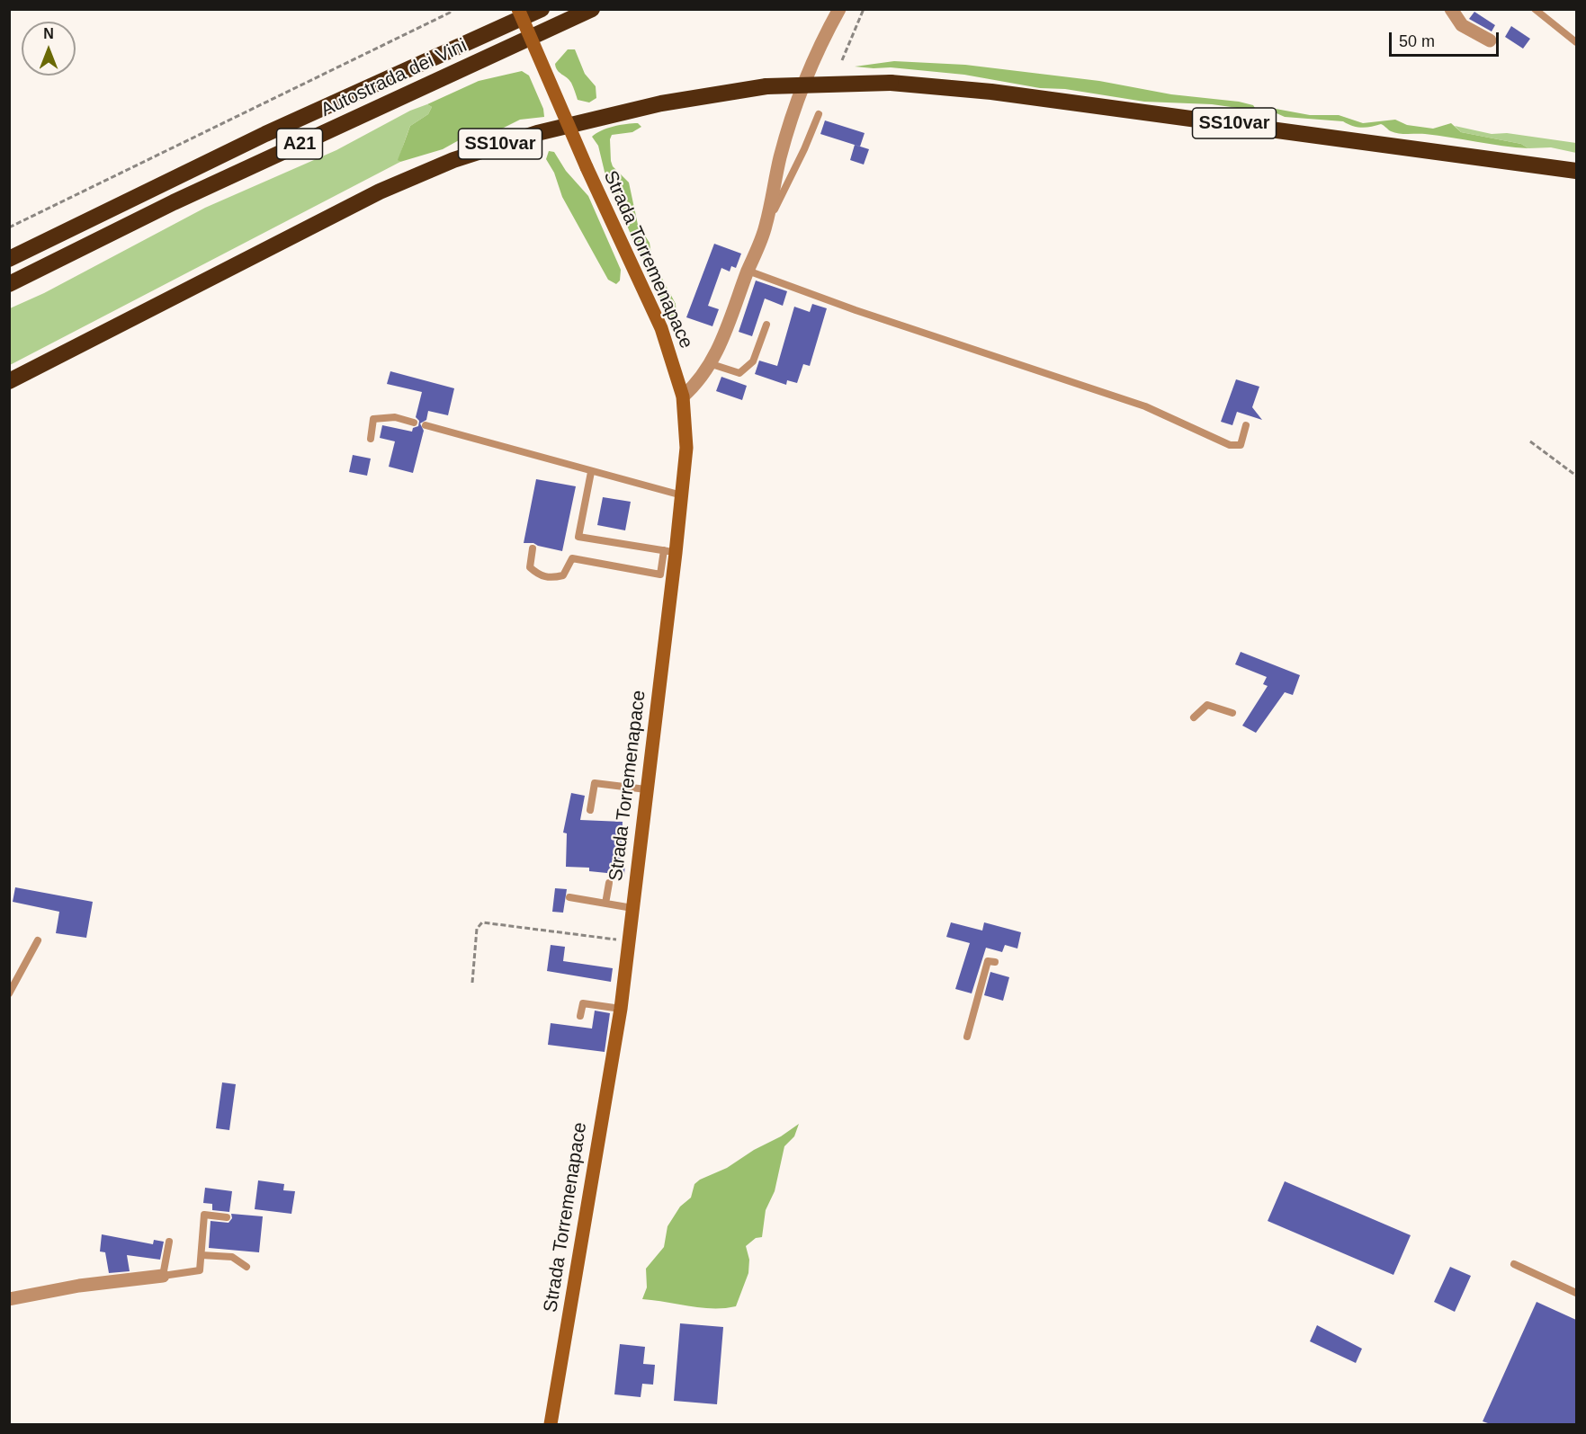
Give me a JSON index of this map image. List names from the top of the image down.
{
  "streets": {
    "highway": ["Autostrada dei Vini", "SS10var", "A21"],
    "street": ["Strada Torremenapace"]
  },
  "scale_bar": "50 m",
  "north": "top"
}
